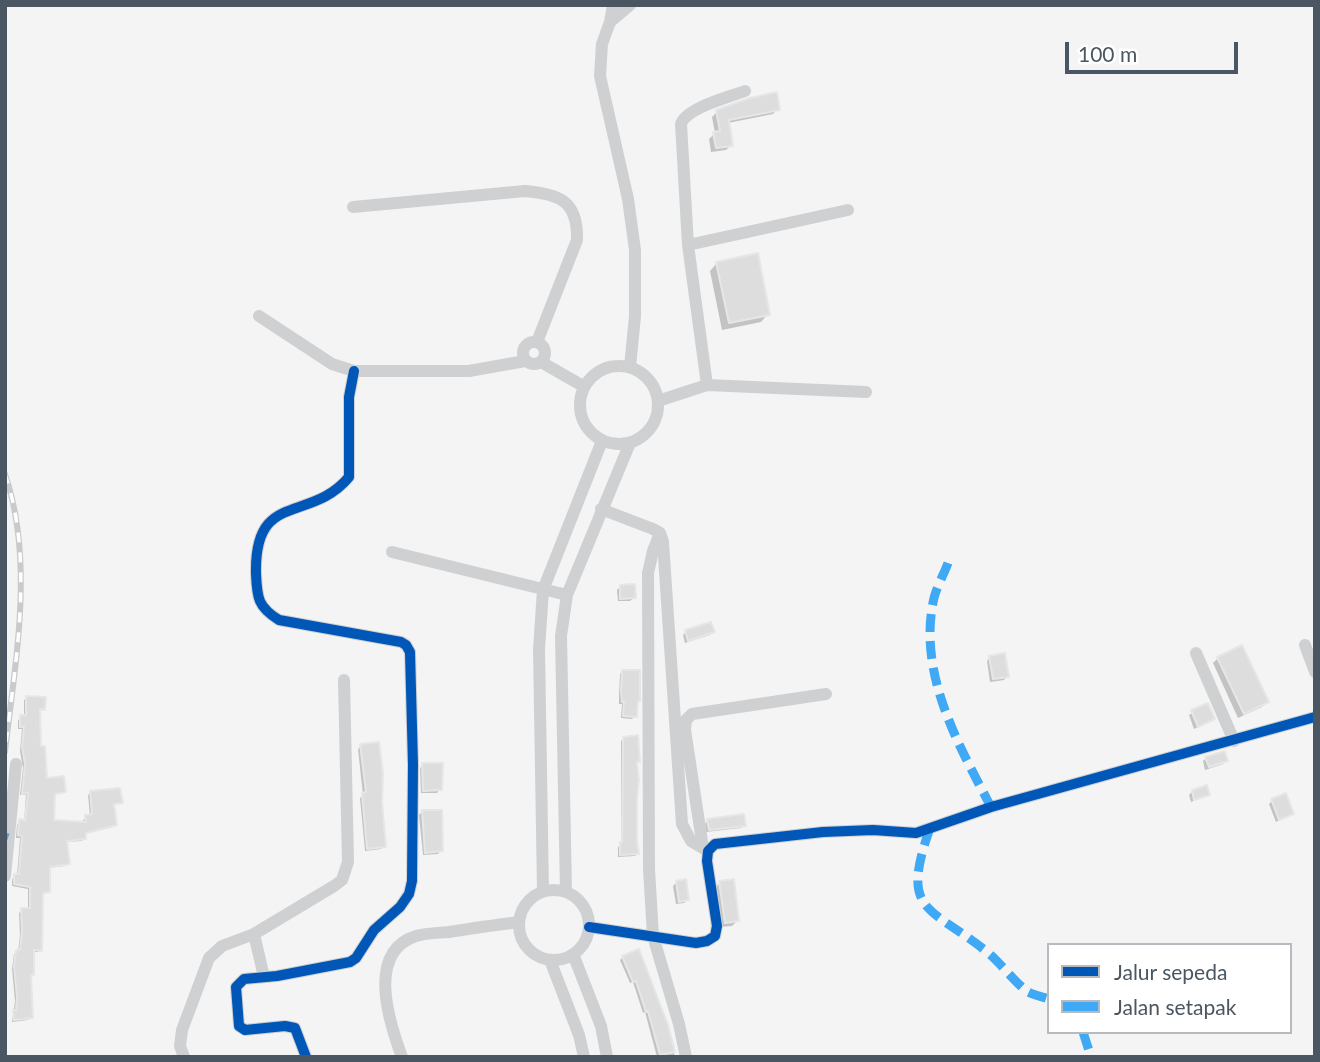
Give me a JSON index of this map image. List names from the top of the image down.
{
  "legend": ["Jalur sepeda", "Jalan setapak"],
  "scale_bar": "100 m"
}
